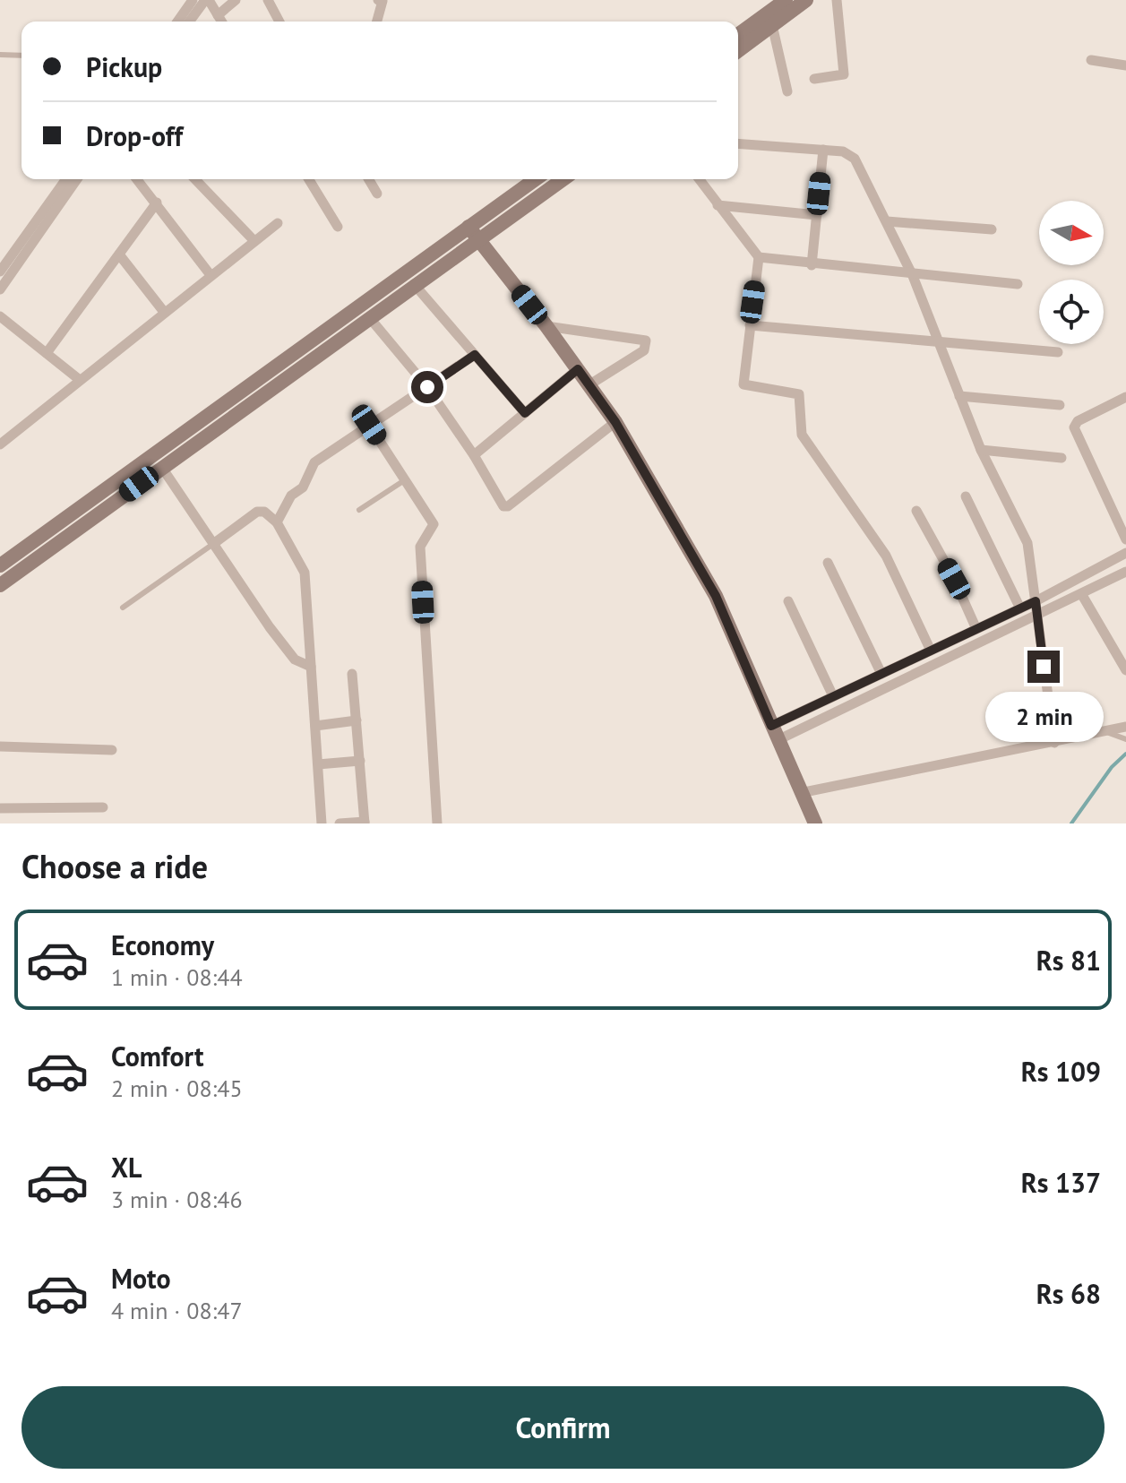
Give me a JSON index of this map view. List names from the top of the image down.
{
  "north": "right",
  "page": {
    "banner": ["Pickup", "Drop-off"],
    "bubble": "2 min",
    "heading": "Choose a ride",
    "list": [
      {
        "name": "Economy",
        "note": "1 min · 08:44",
        "value": "Rs 81"
      },
      {
        "name": "Comfort",
        "note": "2 min · 08:45",
        "value": "Rs 109"
      },
      {
        "name": "XL",
        "note": "3 min · 08:46",
        "value": "Rs 137"
      },
      {
        "name": "Moto",
        "note": "4 min · 08:47",
        "value": "Rs 68"
      }
    ],
    "buttons": "Confirm"
  }
}
